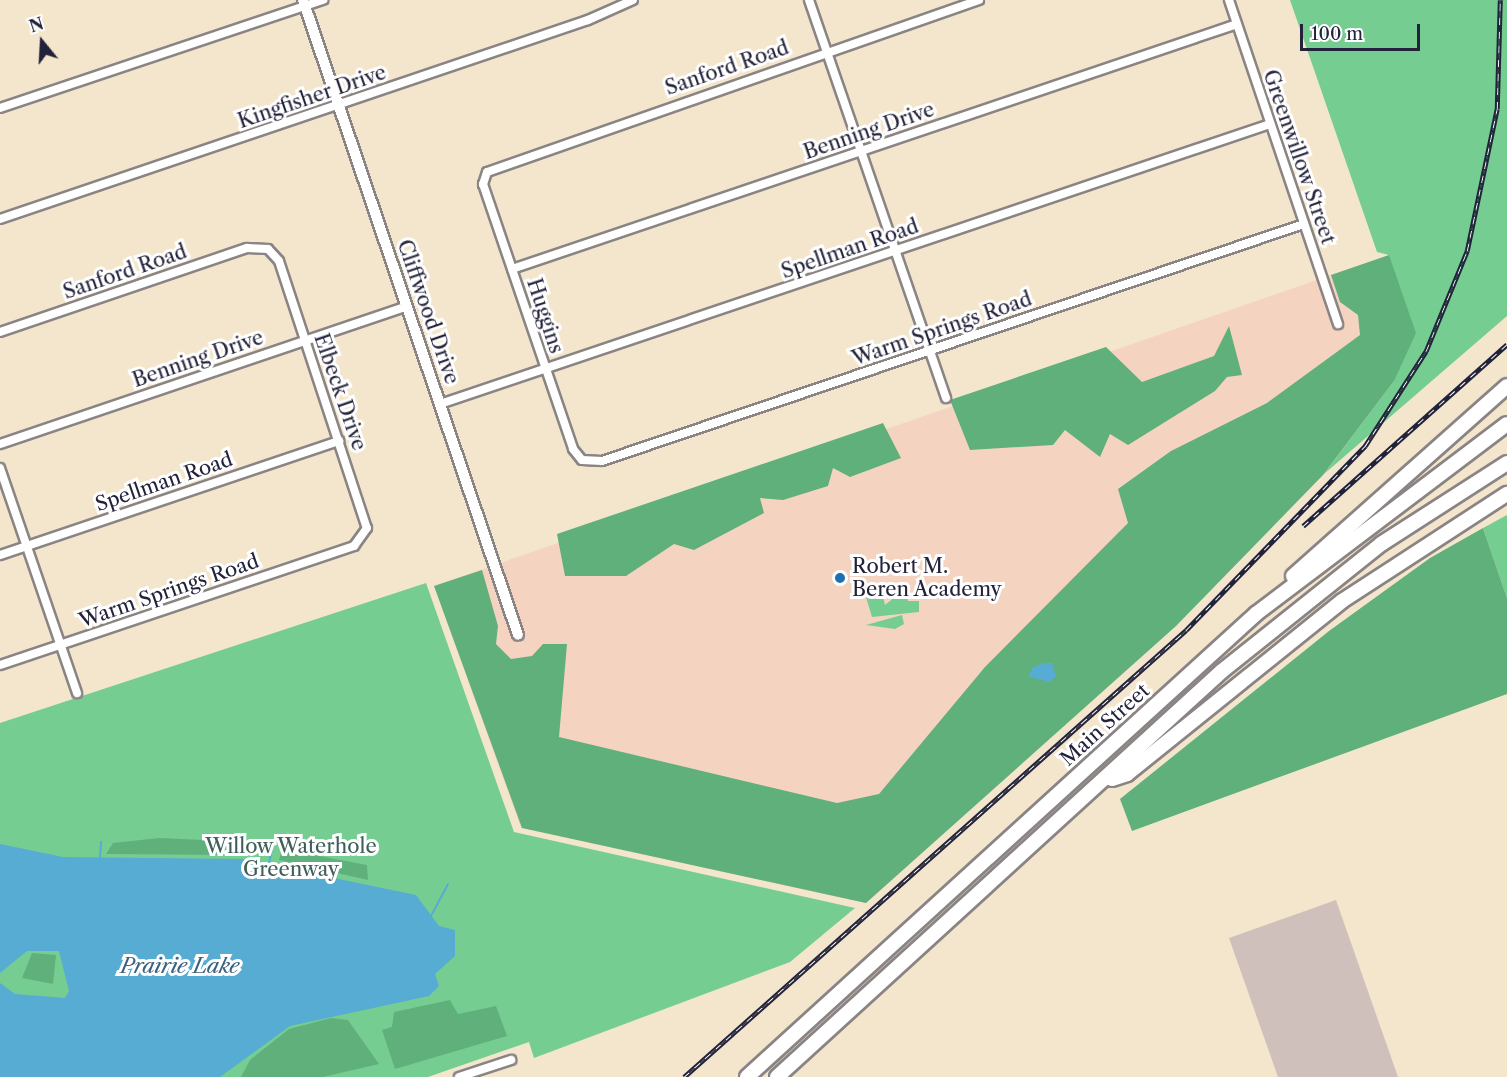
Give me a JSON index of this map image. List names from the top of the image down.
{
  "streets": {
    "highway": ["Main Street"],
    "street": [
      "Sanford Road",
      "Kingfisher Drive",
      "Benning Drive",
      "Greenwillow Street",
      "Spellman Road",
      "Cliffwood Drive",
      "Huggins",
      "Warm Springs Road",
      "Elbeck Drive"
    ]
  },
  "crossings": [
    ["Sanford Road", "Huggins"],
    ["Sanford Road", "Elbeck Drive"],
    ["Kingfisher Drive", "Cliffwood Drive"],
    ["Benning Drive", "Greenwillow Street"],
    ["Benning Drive", "Cliffwood Drive"],
    ["Benning Drive", "Huggins"],
    ["Benning Drive", "Elbeck Drive"],
    ["Greenwillow Street", "Spellman Road"],
    ["Greenwillow Street", "Warm Springs Road"],
    ["Spellman Road", "Cliffwood Drive"],
    ["Spellman Road", "Huggins"],
    ["Spellman Road", "Elbeck Drive"],
    ["Huggins", "Warm Springs Road"],
    ["Warm Springs Road", "Elbeck Drive"]
  ],
  "water": ["Prairie Lake"],
  "parks": ["Willow Waterhole Greenway"],
  "places": ["Robert M. Beren Academy"],
  "scale_bar": "100 m",
  "north": "top"
}
